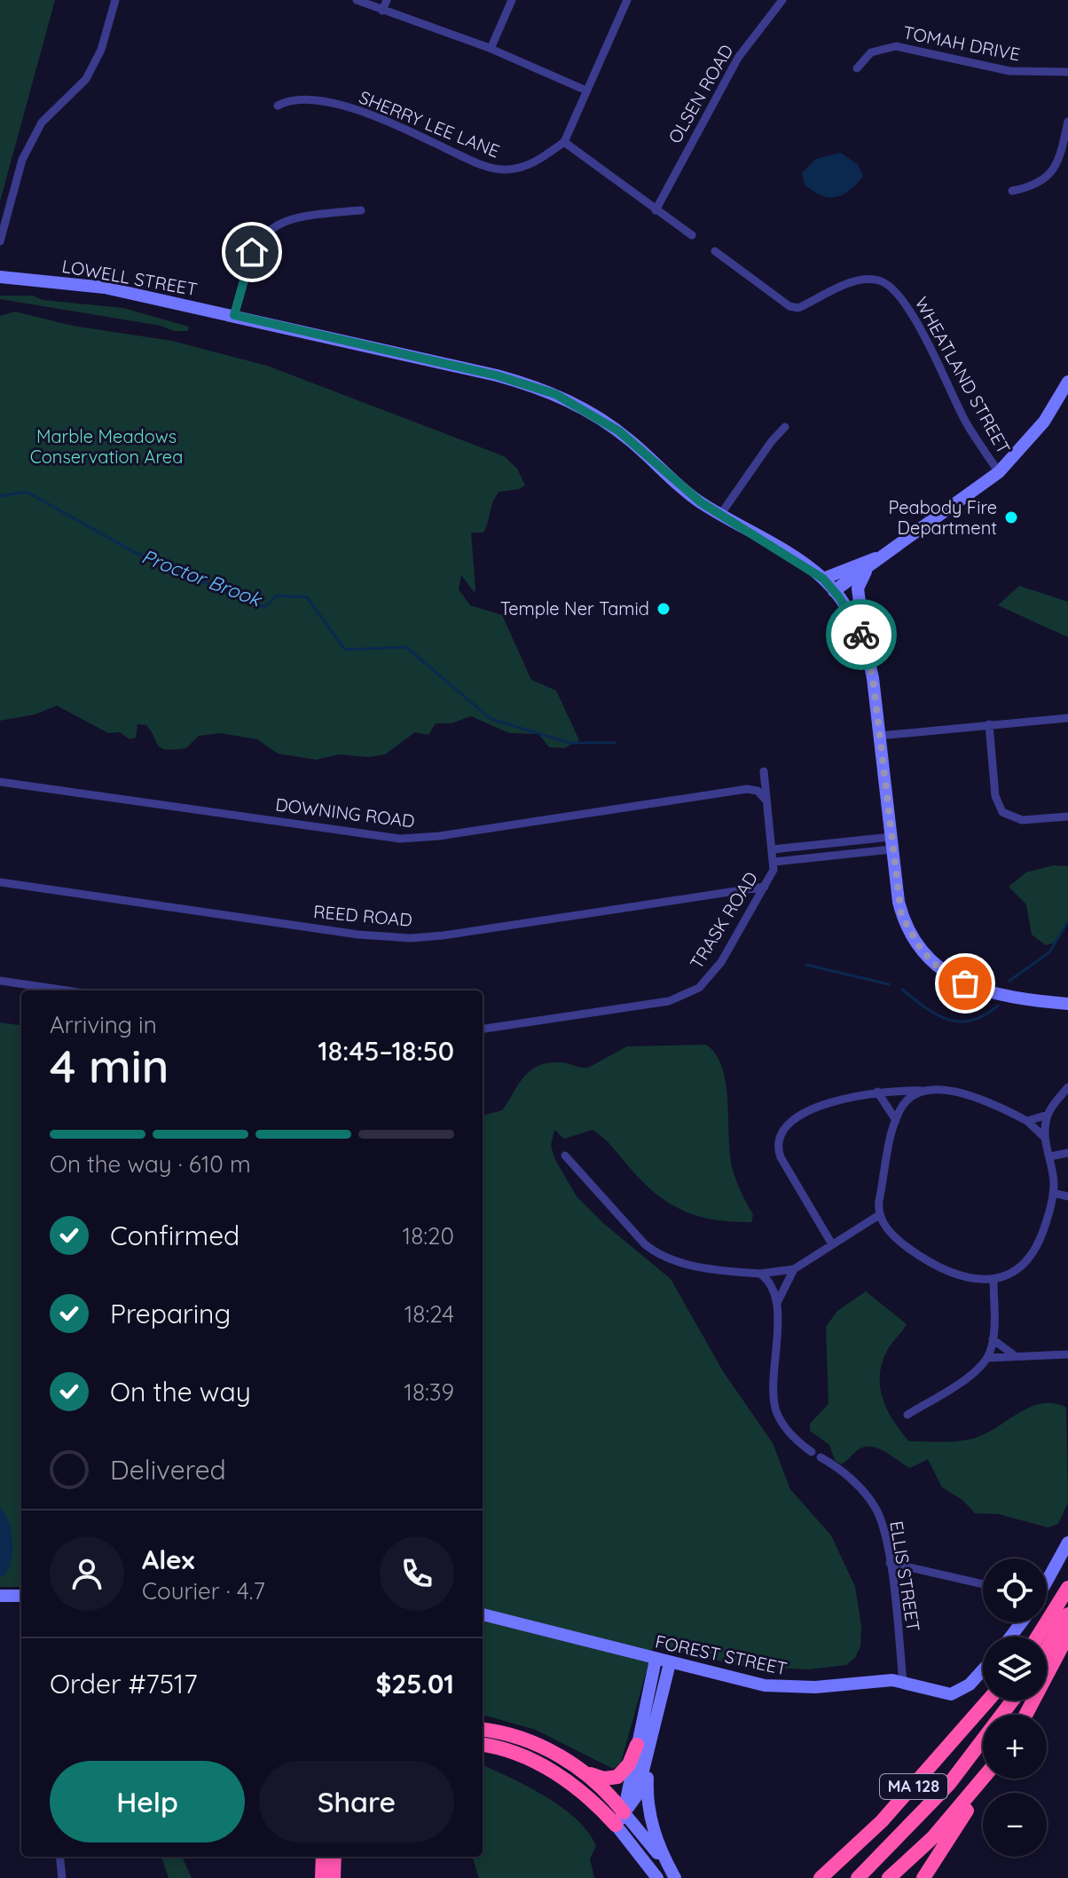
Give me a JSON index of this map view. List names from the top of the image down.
{
  "streets": {
    "highway": ["MA 128"],
    "main road": ["LOWELL STREET", "FOREST STREET"],
    "street": [
      "TOMAH DRIVE",
      "OLSEN ROAD",
      "SHERRY LEE LANE",
      "WHEATLAND STREET",
      "DOWNING ROAD",
      "REED ROAD",
      "TRASK ROAD",
      "ELLIS STREET"
    ]
  },
  "crossings": [
    ["DOWNING ROAD", "TRASK ROAD"],
    ["REED ROAD", "TRASK ROAD"],
    ["ELLIS STREET", "FOREST STREET"]
  ],
  "water": ["Proctor Brook"],
  "parks": ["Marble Meadows Conservation Area"],
  "places": ["Peabody Fire Department", "Temple Ner Tamid"],
  "page": {
    "heading": ["4 min", "Arriving in", "18:45–18:50"],
    "panel": [
      "Alex",
      "Courier · 4.7",
      "Order #7517",
      "$25.01"
    ],
    "bar": "On the way · 610 m",
    "list": [
      ["Confirmed", "18:20"],
      ["Preparing", "18:24"],
      ["On the way", "18:39"],
      "Delivered"
    ],
    "map_buttons": ["+", "−"],
    "buttons": ["Help", "Share"]
  }
}
